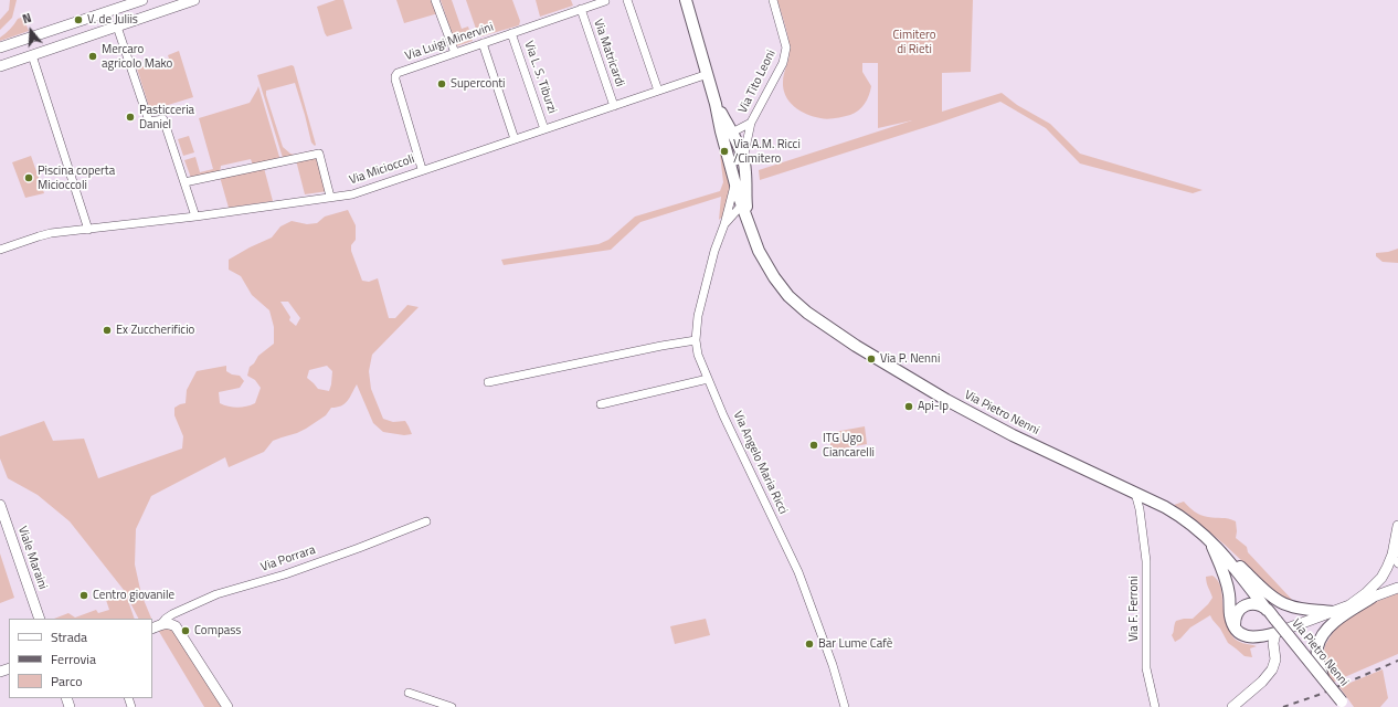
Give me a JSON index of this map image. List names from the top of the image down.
{
  "streets": {
    "main road": [
      "Via Pietro Nenni",
      "Via Angelo Maria Ricci",
      "Viale Maraini",
      "Via Porrara"
    ],
    "street": [
      "Via Luigi Minervini",
      "Via Matricardi",
      "Via L. S. Tiburzi",
      "Via Tito Leoni",
      "Via Micioccoli",
      "Via F. Ferroni"
    ]
  },
  "crossings": [
    ["Via Luigi Minervini", "Via Matricardi"],
    ["Via Luigi Minervini", "Via L. S. Tiburzi"],
    ["Via Luigi Minervini", "Via Micioccoli"],
    ["Via Matricardi", "Via Micioccoli"],
    ["Via L. S. Tiburzi", "Via Micioccoli"],
    ["Via Tito Leoni", "Via Angelo Maria Ricci"],
    ["Via Micioccoli", "Via Angelo Maria Ricci"],
    ["Via Pietro Nenni", "Via Angelo Maria Ricci"],
    ["Via Pietro Nenni", "Via F. Ferroni"]
  ],
  "parks": ["Cimitero di Rieti"],
  "places": [
    "V. de Juliis",
    "Mercaro agricolo Mako",
    "Superconti",
    "Pasticceria Daniel",
    "Via A.M. Ricci /Cimitero",
    "Piscina coperta Micioccoli",
    "Ex Zuccherificio",
    "Via P. Nenni",
    "Api-Ip",
    "ITG Ugo Ciancarelli",
    "Centro giovanile",
    "Compass",
    "Bar Lume Cafè"
  ],
  "legend": ["Strada", "Ferrovia", "Parco"],
  "north": "top"
}
